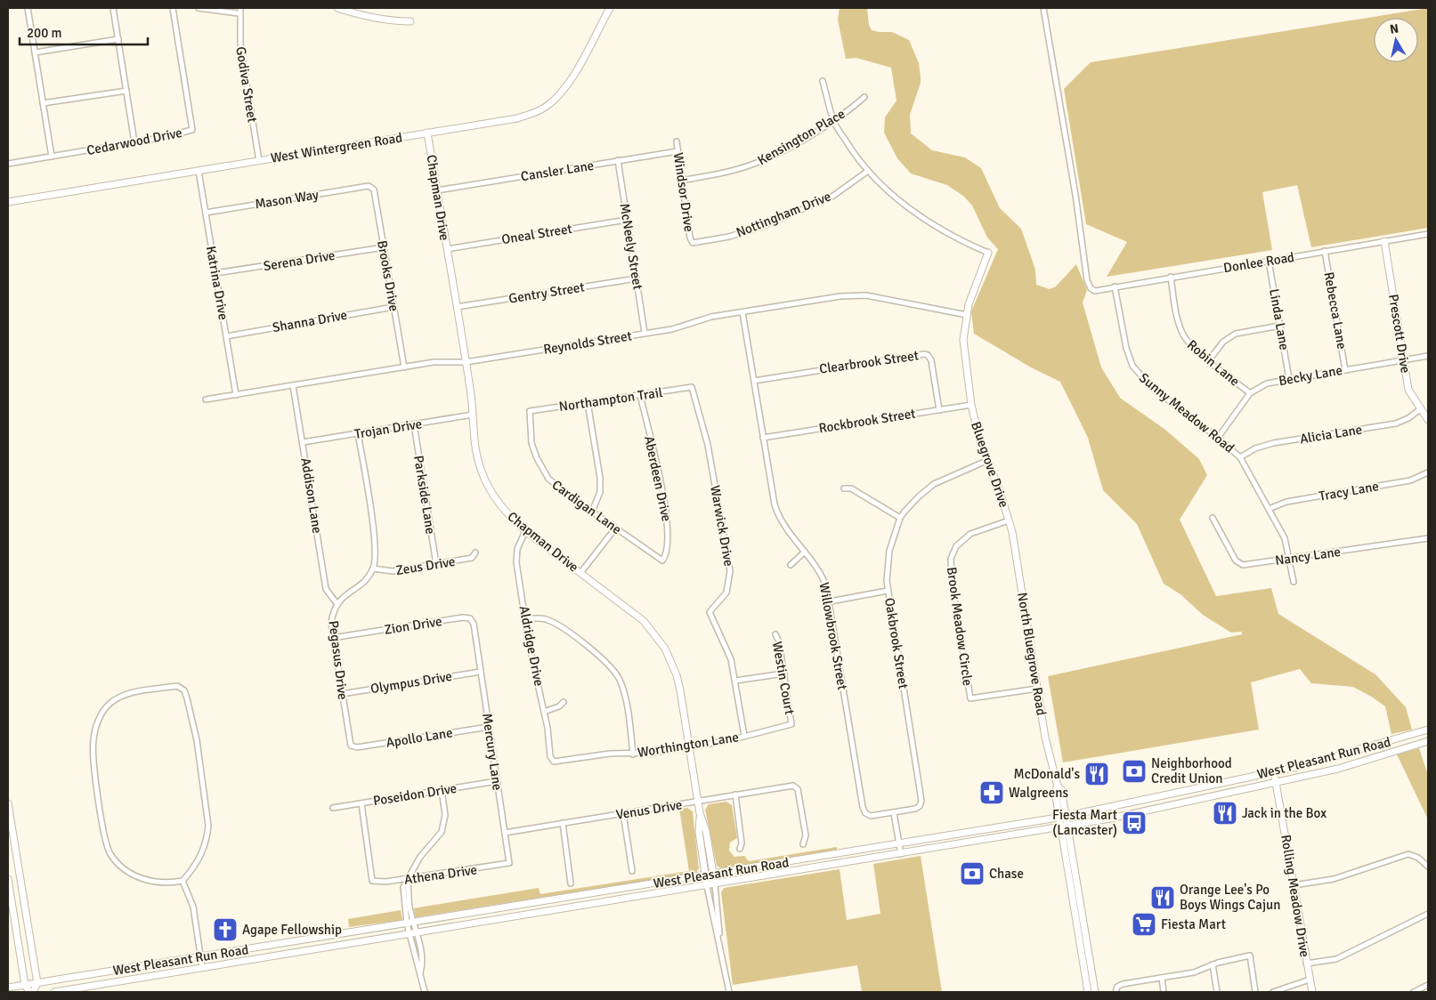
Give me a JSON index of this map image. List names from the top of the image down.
{
  "streets": {
    "main road": [
      "West Wintergreen Road",
      "Chapman Drive",
      "Prescott Drive",
      "Bluegrove Drive",
      "North Bluegrove Road",
      "West Pleasant Run Road",
      "Rolling Meadow Drive"
    ],
    "street": [
      "Godiva Street",
      "Kensington Place",
      "Cedarwood Drive",
      "Cansler Lane",
      "Windsor Drive",
      "Mason Way",
      "Nottingham Drive",
      "Oneal Street",
      "McNeely Street",
      "Serena Drive",
      "Donlee Road",
      "Brooks Drive",
      "Katrina Drive",
      "Gentry Street",
      "Rebecca Lane",
      "Linda Lane",
      "Shanna Drive",
      "Reynolds Street",
      "Clearbrook Street",
      "Robin Lane",
      "Becky Lane",
      "Northampton Trail",
      "Sunny Meadow Road",
      "Rockbrook Street",
      "Trojan Drive",
      "Alicia Lane",
      "Aberdeen Drive",
      "Tracy Lane",
      "Parkside Lane",
      "Addison Lane",
      "Cardigan Lane",
      "Warwick Drive",
      "Nancy Lane",
      "Zeus Drive",
      "Zion Drive",
      "Brook Meadow Circle",
      "Willowbrook Street",
      "Oakbrook Street",
      "Aldridge Drive",
      "Pegasus Drive",
      "Westin Court",
      "Olympus Drive",
      "Apollo Lane",
      "Worthington Lane",
      "Mercury Lane",
      "Poseidon Drive",
      "Venus Drive",
      "Athena Drive"
    ]
  },
  "crossings": [
    ["Godiva Street", "West Wintergreen Road"],
    ["Kensington Place", "Windsor Drive"],
    ["West Wintergreen Road", "Chapman Drive"],
    ["West Wintergreen Road", "Katrina Drive"],
    ["Cansler Lane", "Windsor Drive"],
    ["Cansler Lane", "Chapman Drive"],
    ["Cansler Lane", "McNeely Street"],
    ["Windsor Drive", "Nottingham Drive"],
    ["Chapman Drive", "Oneal Street"],
    ["Chapman Drive", "Gentry Street"],
    ["Chapman Drive", "Reynolds Street"],
    ["Chapman Drive", "Trojan Drive"],
    ["Chapman Drive", "Aldridge Drive"],
    ["Chapman Drive", "Worthington Lane"],
    ["Chapman Drive", "West Pleasant Run Road"],
    ["Chapman Drive", "Venus Drive"],
    ["Mason Way", "Brooks Drive"],
    ["Mason Way", "Katrina Drive"],
    ["Oneal Street", "McNeely Street"],
    ["McNeely Street", "Gentry Street"],
    ["McNeely Street", "Reynolds Street"],
    ["Serena Drive", "Brooks Drive"],
    ["Serena Drive", "Katrina Drive"],
    ["Donlee Road", "Rebecca Lane"],
    ["Donlee Road", "Linda Lane"],
    ["Donlee Road", "Prescott Drive"],
    ["Donlee Road", "Robin Lane"],
    ["Donlee Road", "Sunny Meadow Road"],
    ["Brooks Drive", "Shanna Drive"],
    ["Brooks Drive", "Reynolds Street"],
    ["Katrina Drive", "Shanna Drive"],
    ["Katrina Drive", "Reynolds Street"],
    ["Rebecca Lane", "Becky Lane"],
    ["Linda Lane", "Becky Lane"],
    ["Prescott Drive", "Becky Lane"],
    ["Prescott Drive", "Alicia Lane"],
    ["Reynolds Street", "Bluegrove Drive"],
    ["Reynolds Street", "Addison Lane"],
    ["Reynolds Street", "Willowbrook Street"],
    ["Clearbrook Street", "Rockbrook Street"],
    ["Clearbrook Street", "Willowbrook Street"],
    ["Robin Lane", "Becky Lane"],
    ["Becky Lane", "Sunny Meadow Road"],
    ["Northampton Trail", "Aberdeen Drive"],
    ["Northampton Trail", "Cardigan Lane"],
    ["Northampton Trail", "Warwick Drive"],
    ["Sunny Meadow Road", "Alicia Lane"],
    ["Sunny Meadow Road", "Tracy Lane"],
    ["Sunny Meadow Road", "Nancy Lane"],
    ["Rockbrook Street", "Bluegrove Drive"],
    ["Rockbrook Street", "Willowbrook Street"],
    ["Trojan Drive", "Parkside Lane"],
    ["Trojan Drive", "Addison Lane"],
    ["Bluegrove Drive", "Brook Meadow Circle"],
    ["Bluegrove Drive", "Oakbrook Street"],
    ["Bluegrove Drive", "North Bluegrove Road"],
    ["Aberdeen Drive", "Cardigan Lane"],
    ["Parkside Lane", "Zeus Drive"],
    ["Addison Lane", "Pegasus Drive"],
    ["Warwick Drive", "Worthington Lane"],
    ["Zeus Drive", "Pegasus Drive"],
    ["Zion Drive", "Pegasus Drive"],
    ["Zion Drive", "Mercury Lane"],
    ["Brook Meadow Circle", "North Bluegrove Road"],
    ["Willowbrook Street", "Oakbrook Street"],
    ["Aldridge Drive", "Worthington Lane"],
    ["North Bluegrove Road", "West Pleasant Run Road"],
    ["Pegasus Drive", "Olympus Drive"],
    ["Pegasus Drive", "Apollo Lane"],
    ["Westin Court", "Worthington Lane"],
    ["Olympus Drive", "Mercury Lane"],
    ["Apollo Lane", "Mercury Lane"],
    ["Mercury Lane", "Poseidon Drive"],
    ["Mercury Lane", "Venus Drive"],
    ["Mercury Lane", "Athena Drive"],
    ["West Pleasant Run Road", "Rolling Meadow Drive"],
    ["Poseidon Drive", "Athena Drive"]
  ],
  "places": {
    "bank": ["Neighborhood Credit Union", "Chase"],
    "restaurant": ["McDonald's", "Jack in the Box", "Orange Lee's Po Boys Wings Cajun"],
    "pharmacy": ["Walgreens"],
    "bus stop": ["Fiesta Mart (Lancaster)"],
    "supermarket": ["Fiesta Mart"],
    "church": ["Agape Fellowship"]
  },
  "scale_bar": "200 m",
  "north": "top"
}
